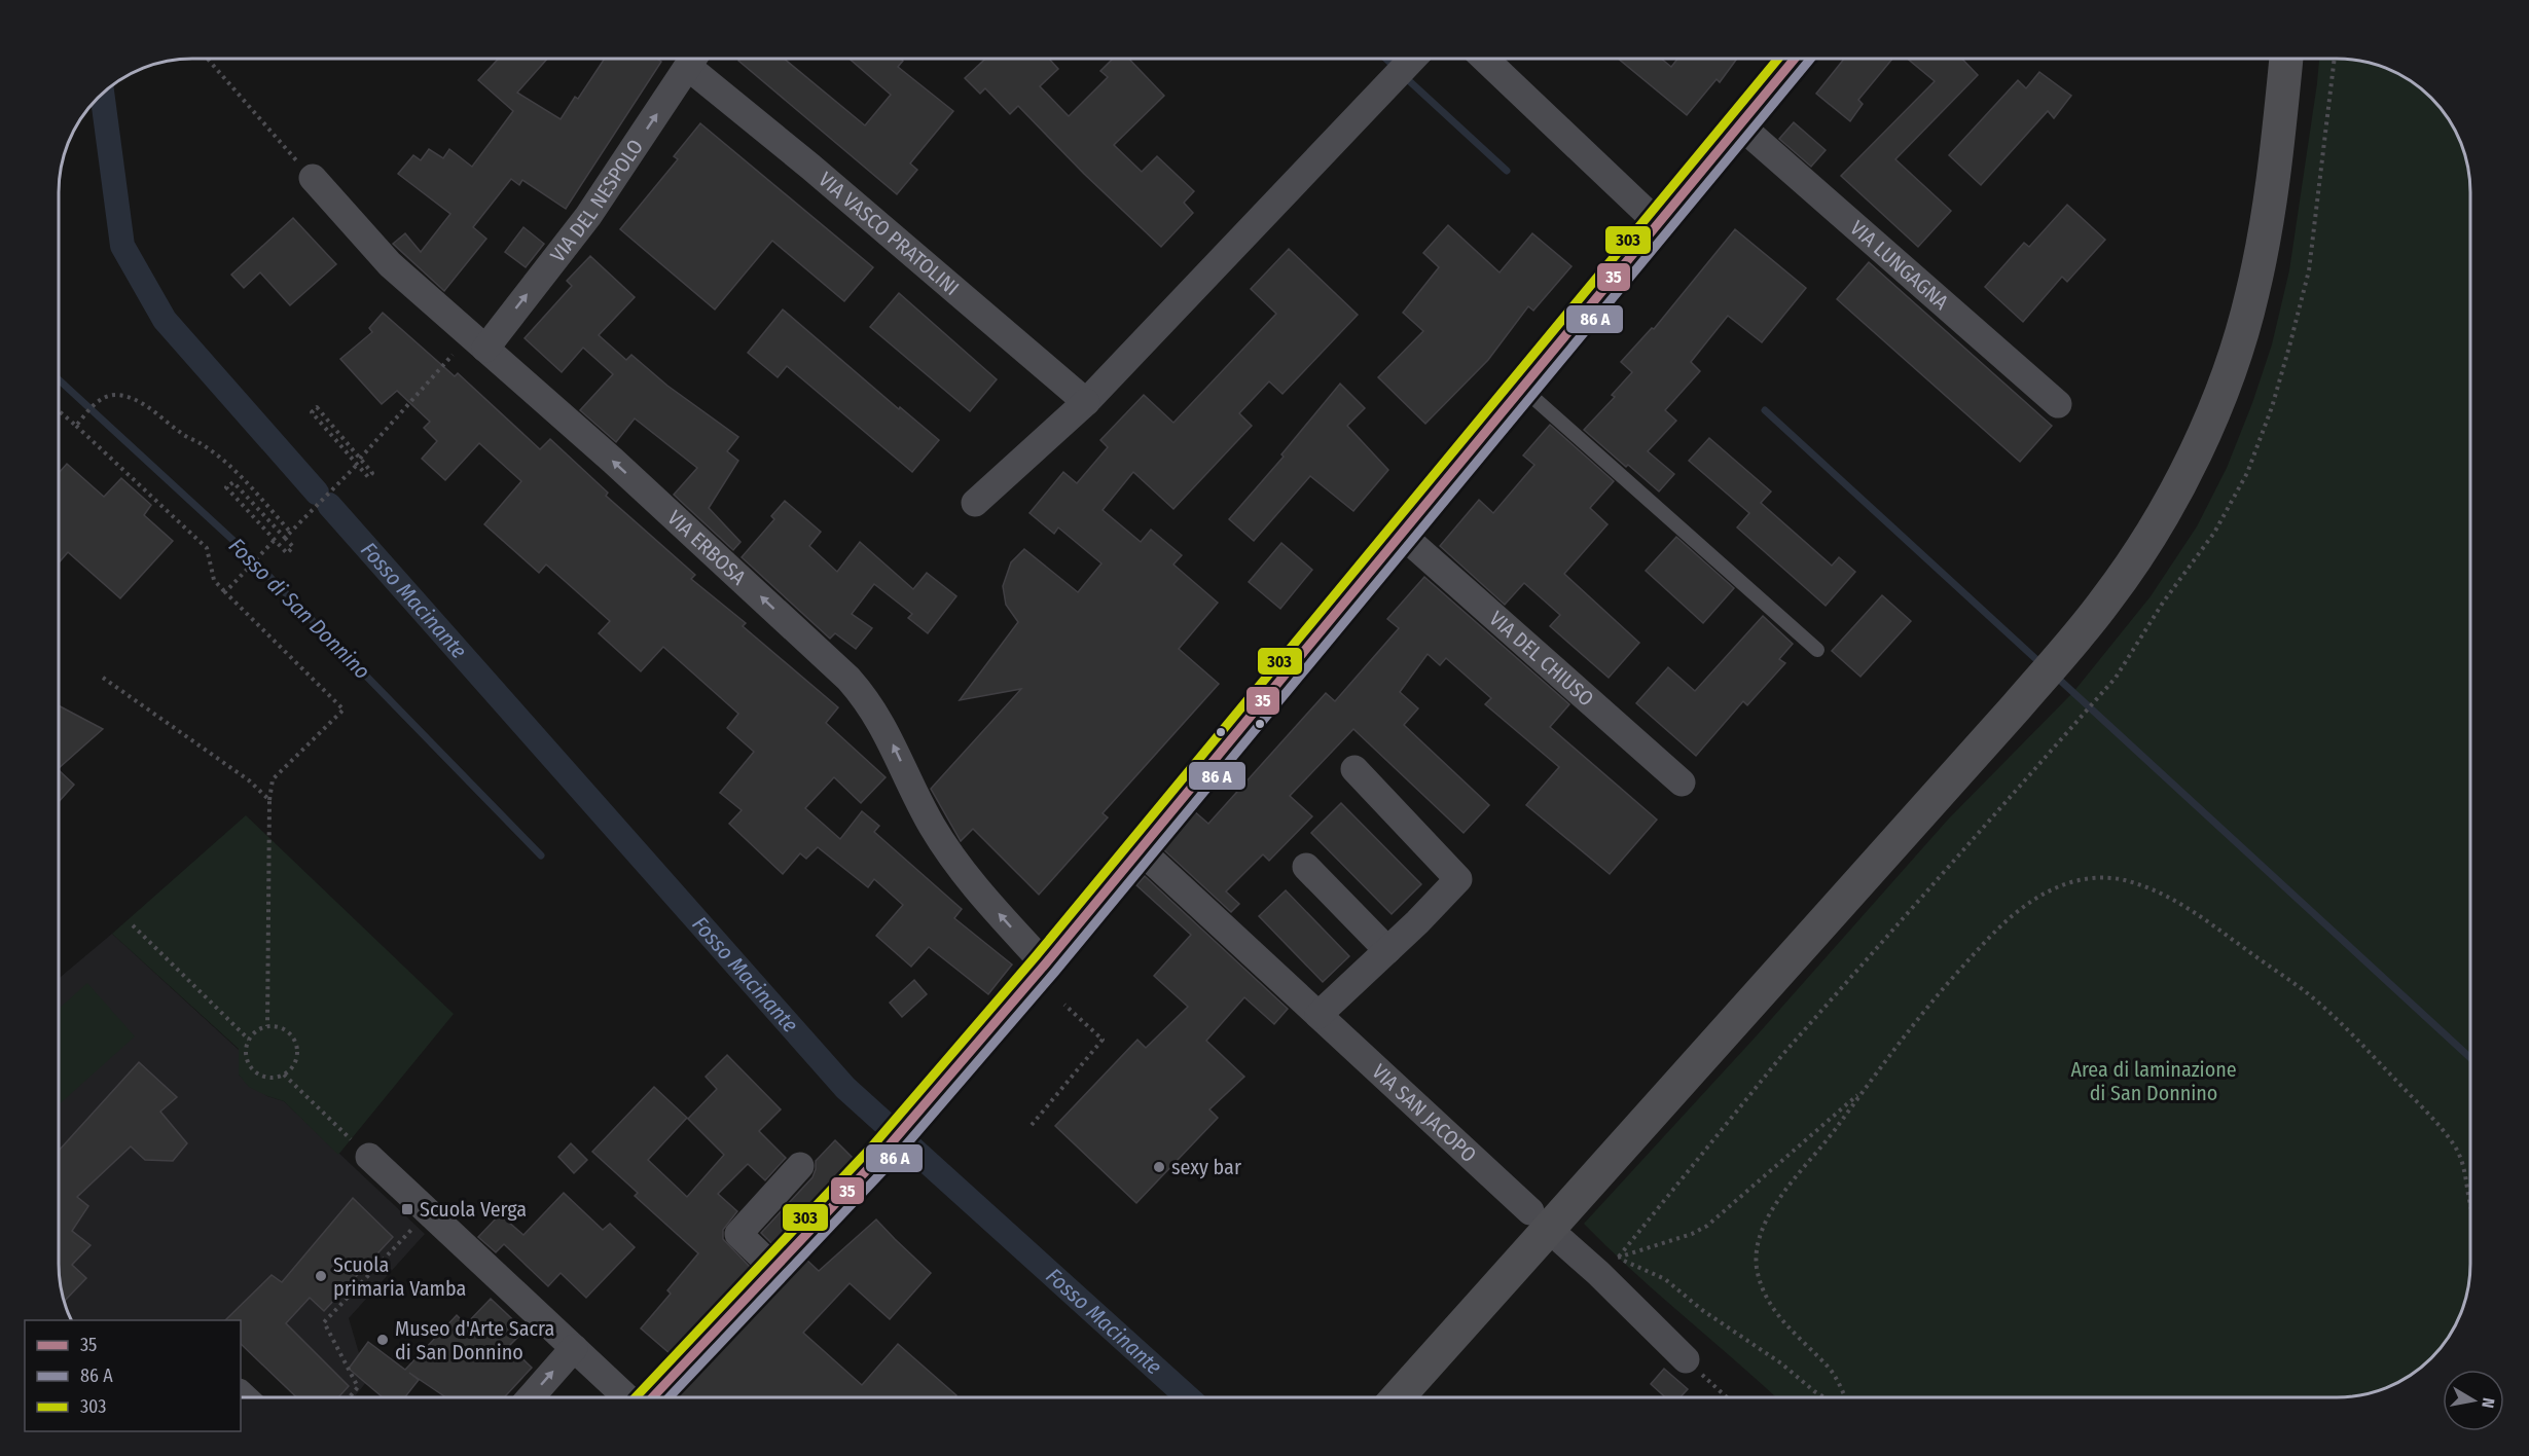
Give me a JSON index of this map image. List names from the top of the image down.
{
  "streets": {
    "street": [
      "VIA DEL NESPOLO",
      "VIA VASCO PRATOLINI",
      "VIA LUNGAGNA",
      "VIA ERBOSA",
      "VIA DEL CHIUSO",
      "VIA SAN JACOPO"
    ]
  },
  "crossings": [
    ["VIA DEL NESPOLO", "VIA ERBOSA"]
  ],
  "one_way": ["VIA DEL NESPOLO", "VIA ERBOSA"],
  "water": ["Fosso Macinante", "Fosso di San Donnino"],
  "parks": ["Area di laminazione di San Donnino"],
  "places": {
    "other": ["sexy bar", "Scuola primaria Vamba", "Museo d'Arte Sacra di San Donnino"],
    "transit": ["Scuola Verga"]
  },
  "lines": ["transit line 35", "transit line 303"],
  "legend": ["35", "86 A", "303"],
  "north": "right"
}
